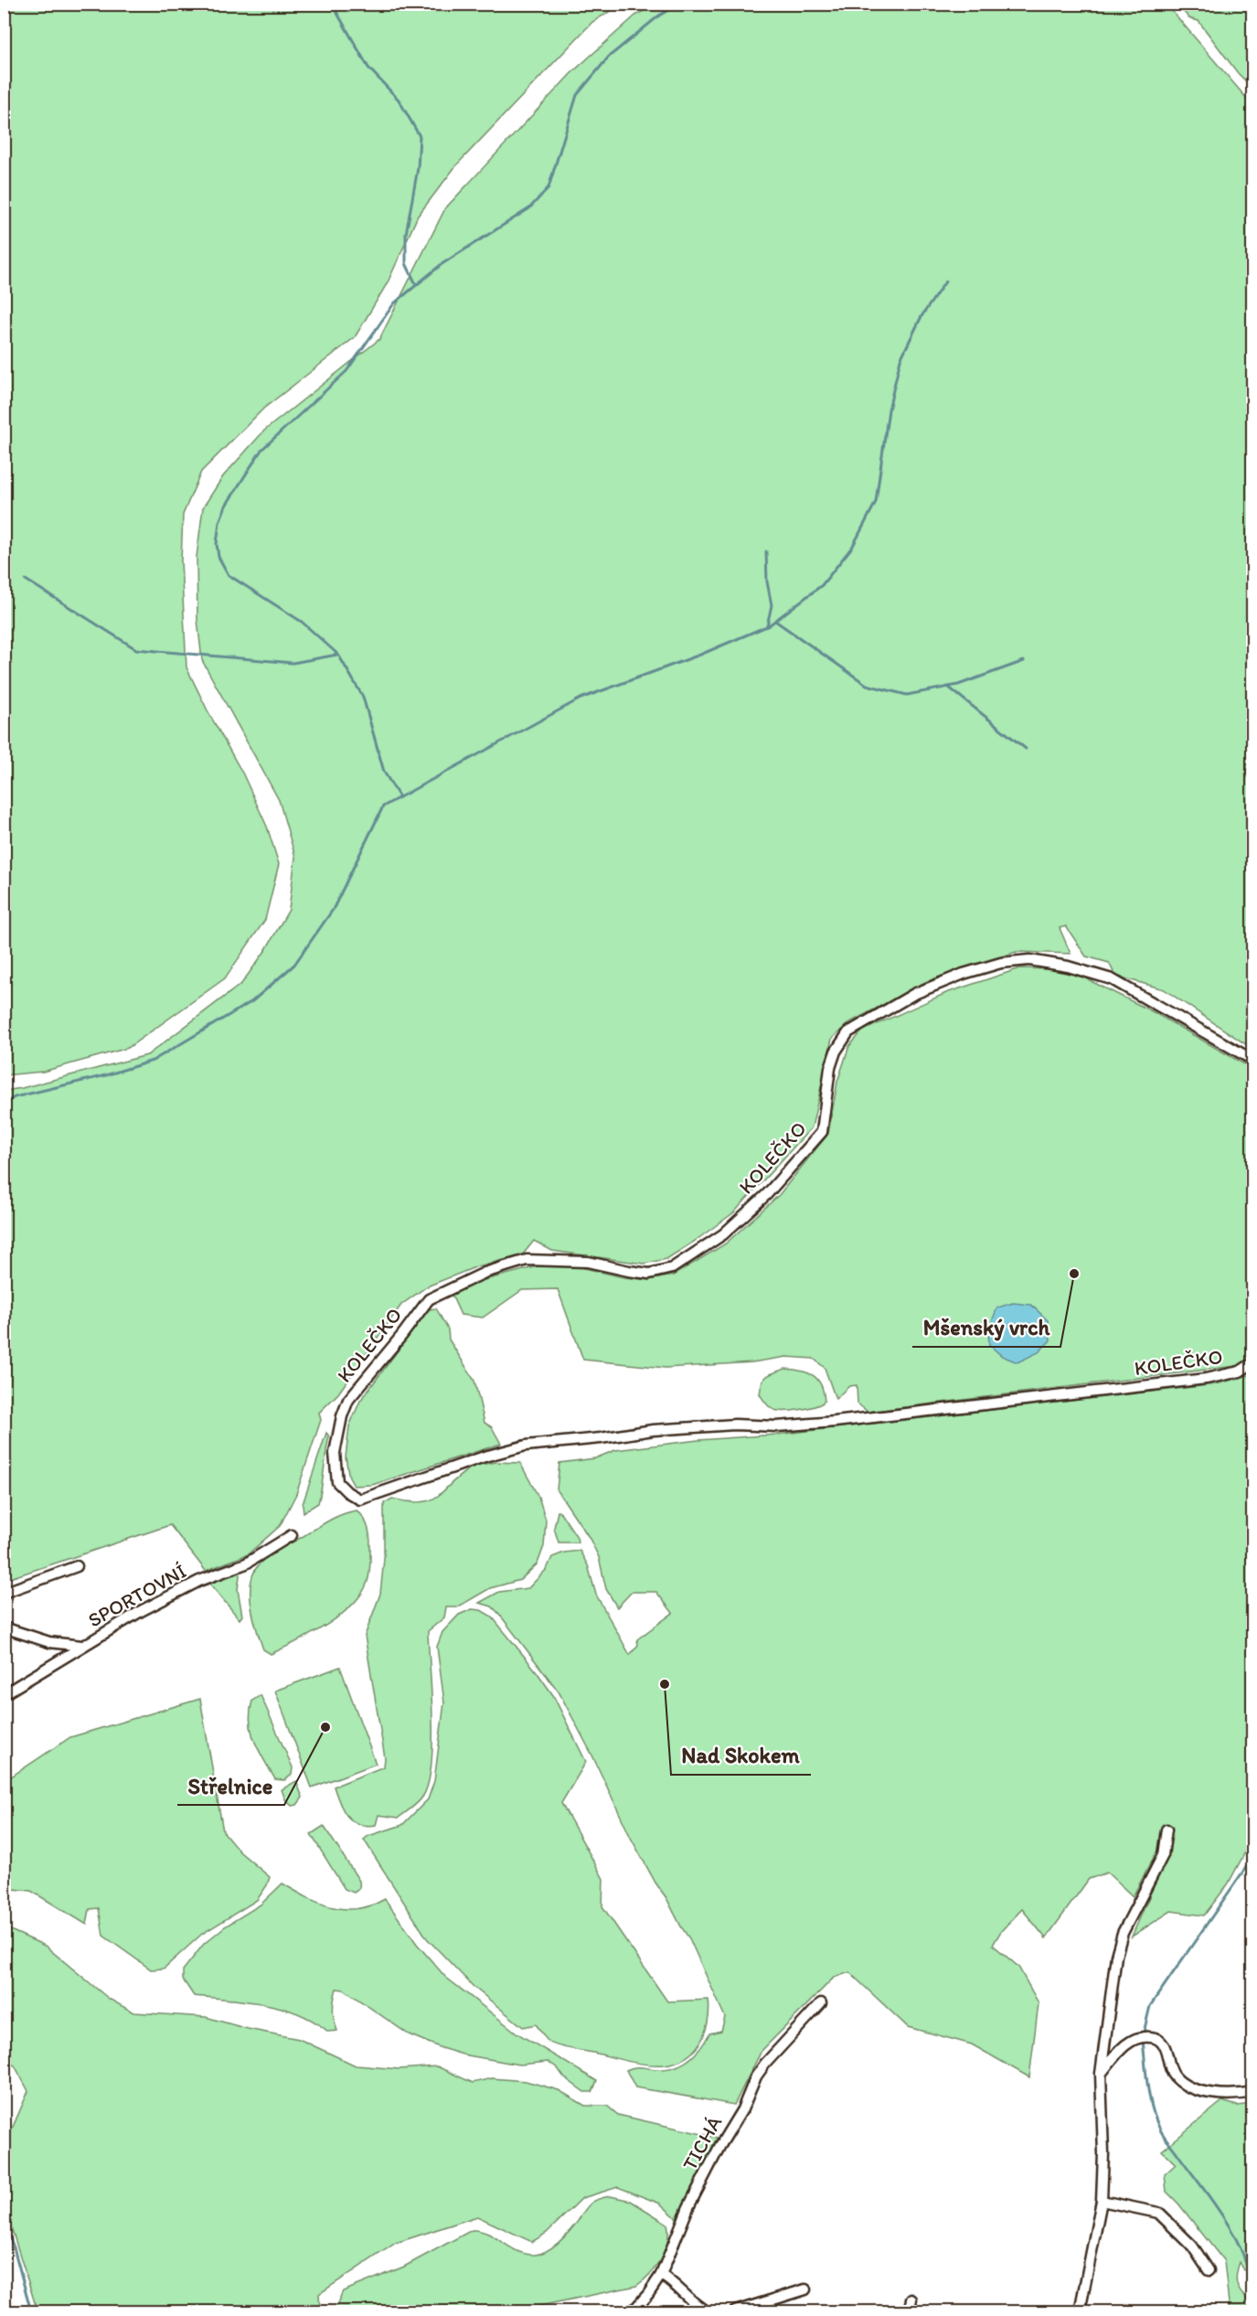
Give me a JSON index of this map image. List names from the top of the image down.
{
  "streets": {
    "street": ["KOLEČKO", "SPORTOVNÍ", "TICHÁ"]
  },
  "places": ["Mšenský vrch", "Nad Skokem", "Střelnice"]
}
